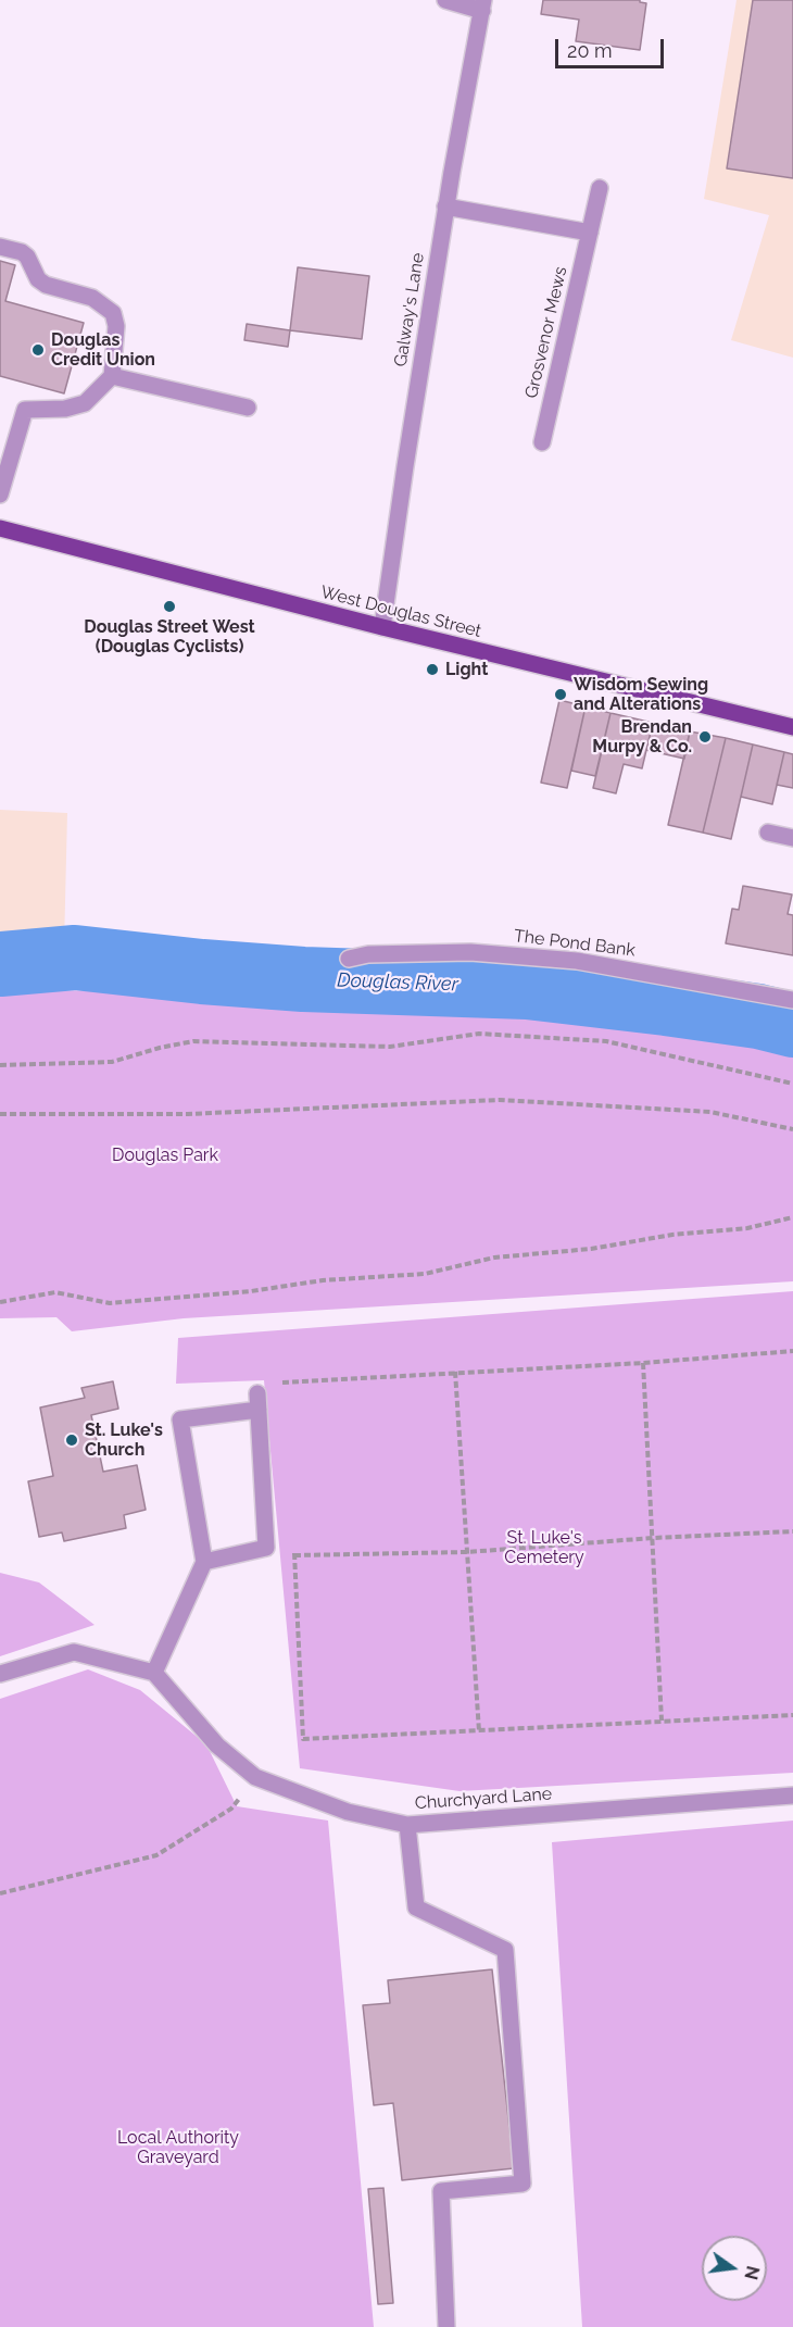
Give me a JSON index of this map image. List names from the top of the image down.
{
  "streets": {
    "main road": ["West Douglas Street"],
    "street": [
      "Galway's Lane",
      "Grosvenor Mews",
      "The Pond Bank",
      "Churchyard Lane"
    ]
  },
  "crossings": [
    ["Galway's Lane", "West Douglas Street"]
  ],
  "water": ["Douglas River"],
  "parks": ["Douglas Park", "St. Luke's Cemetery", "Local Authority Graveyard"],
  "places": [
    "Douglas Credit Union",
    "Douglas Street West (Douglas Cyclists)",
    "Light",
    "Wisdom Sewing and Alterations",
    "Brendan Murpy & Co.",
    "St. Luke's Church"
  ],
  "scale_bar": "20 m",
  "north": "right"
}
